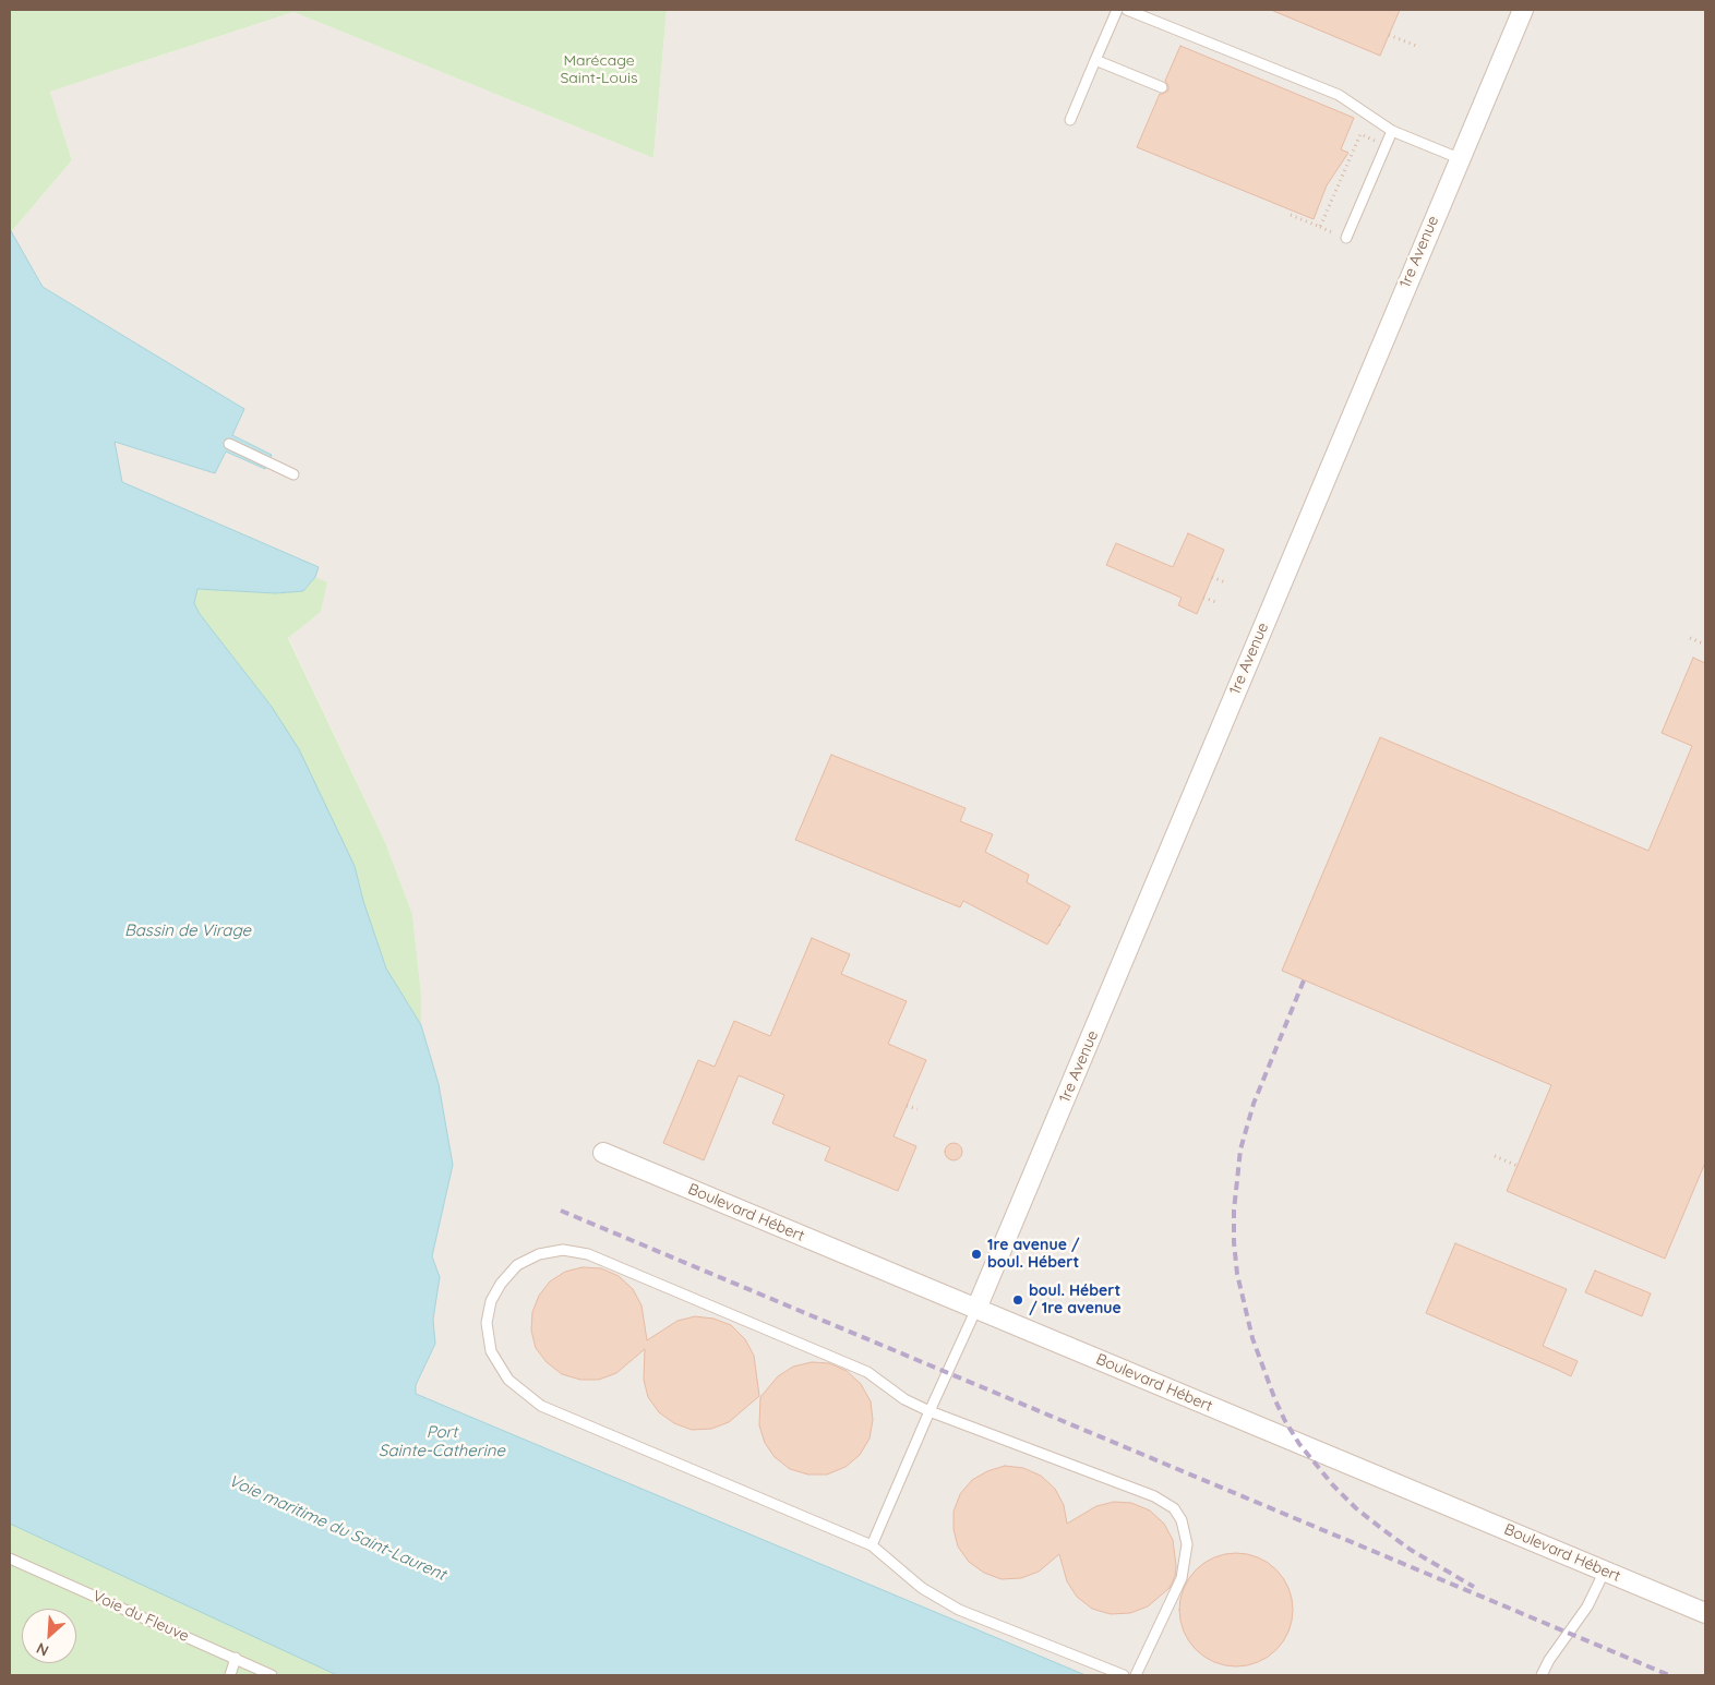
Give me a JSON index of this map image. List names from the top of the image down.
{
  "streets": {
    "street": ["1re Avenue", "Boulevard Hébert"],
    "lane": ["Voie du Fleuve"]
  },
  "crossings": [
    ["1re Avenue", "Boulevard Hébert"]
  ],
  "water": ["Bassin de Virage", "Port Sainte-Catherine", "Voie maritime du Saint-Laurent"],
  "parks": ["Marécage Saint-Louis"],
  "places": ["1re avenue / boul. Hébert", "boul. Hébert / 1re avenue"],
  "north": "bottom left"
}
